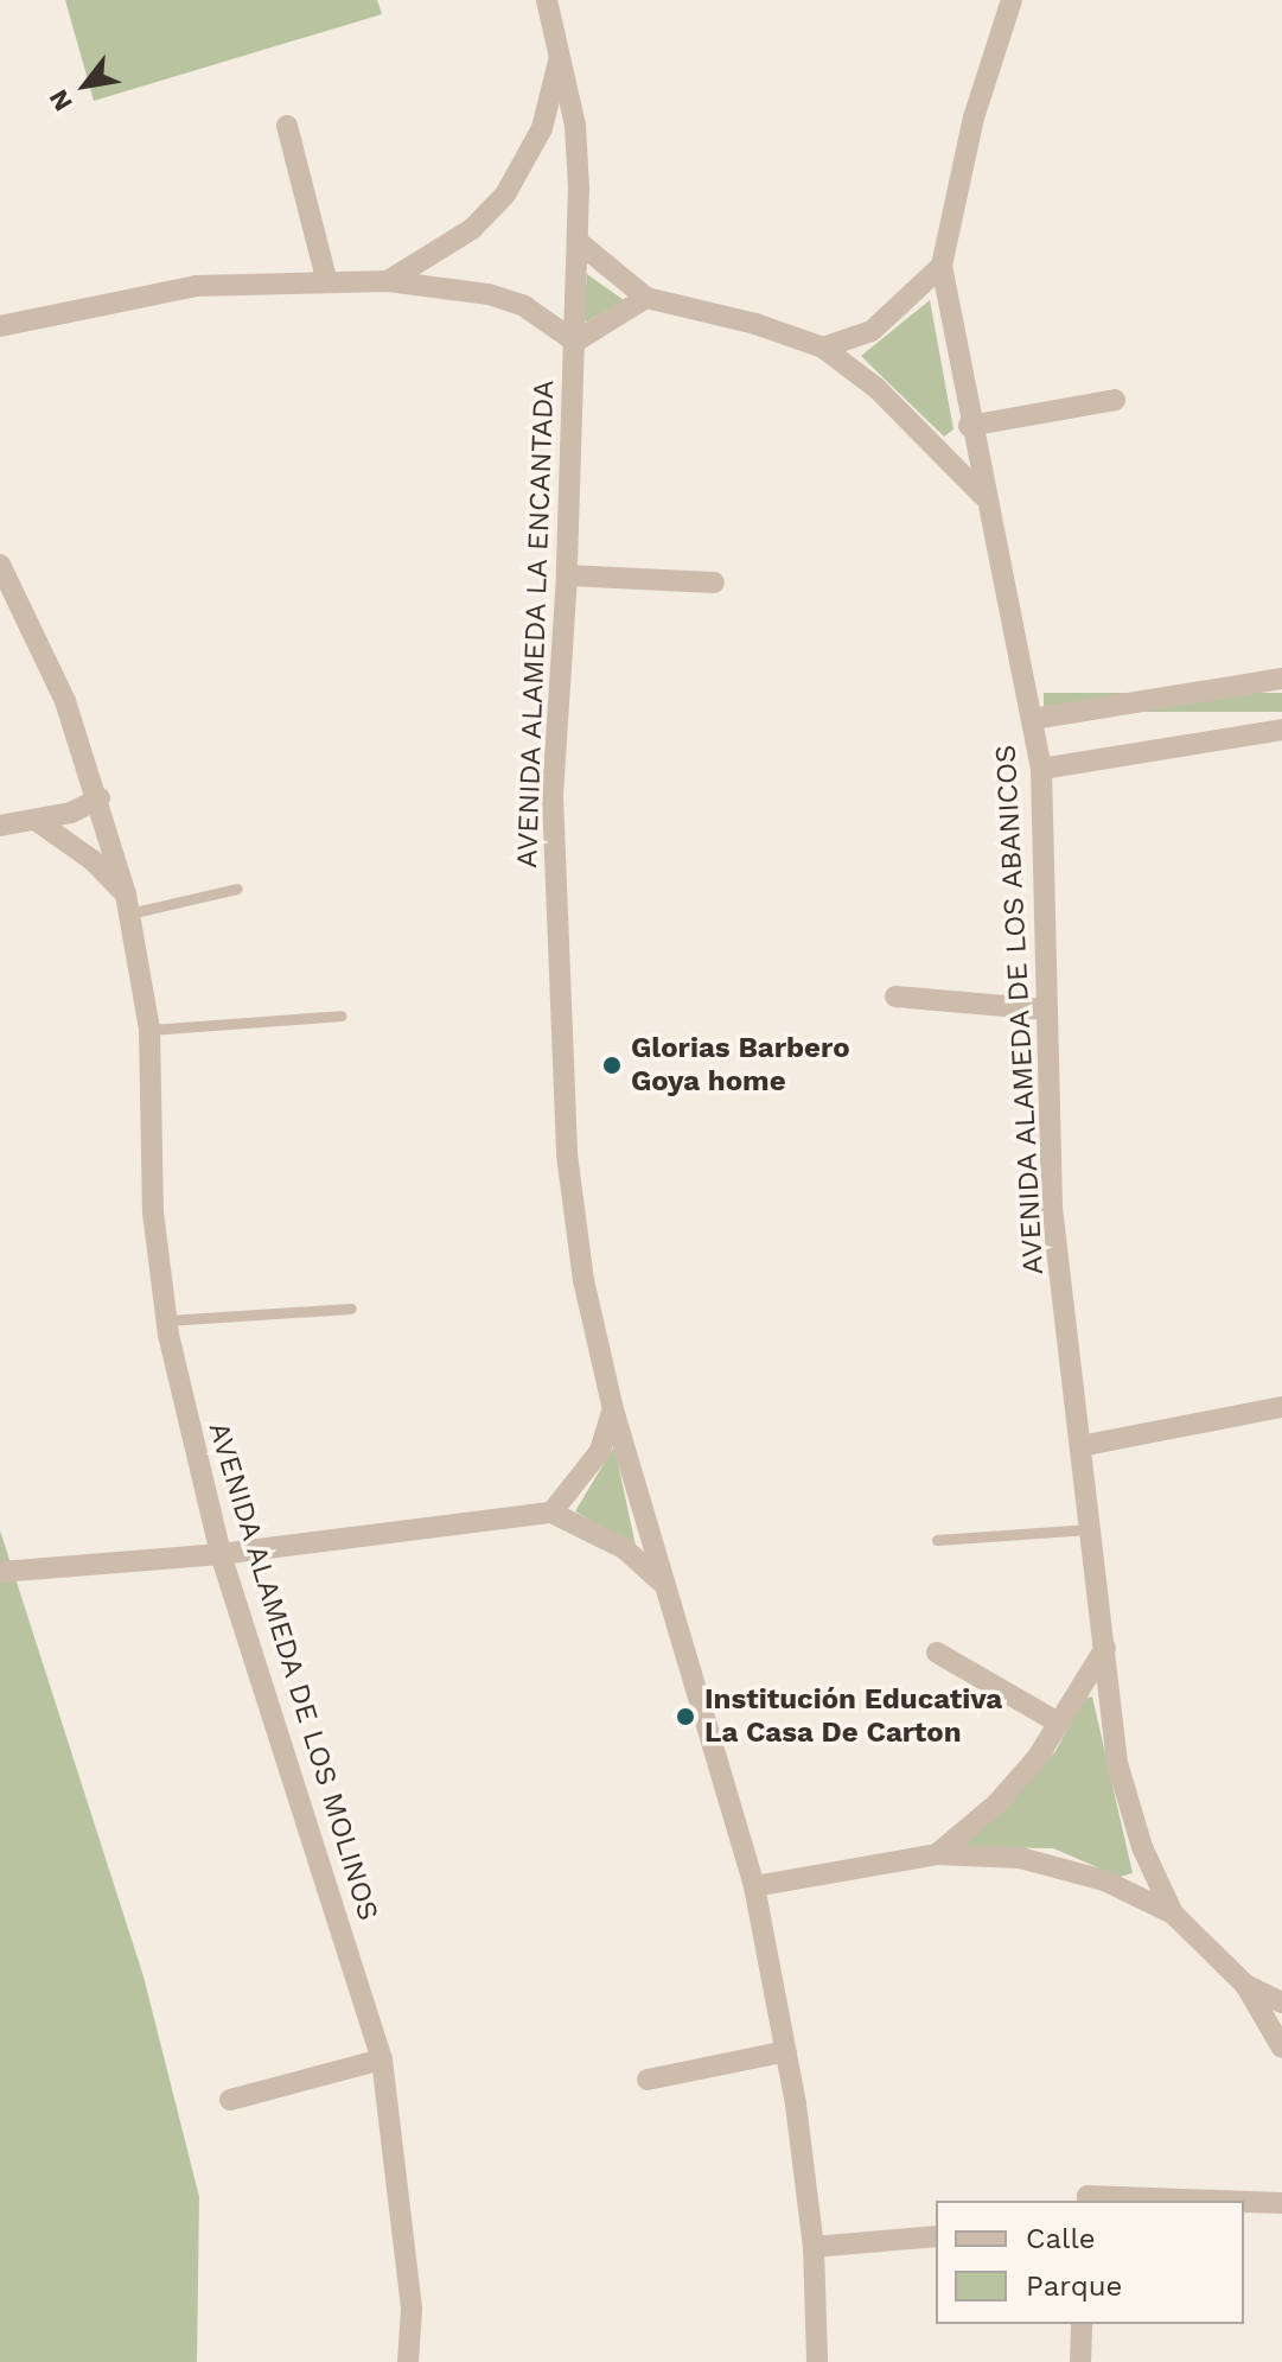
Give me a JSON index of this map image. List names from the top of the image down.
{
  "streets": {
    "street": ["AVENIDA ALAMEDA LA ENCANTADA", "AVENIDA ALAMEDA DE LOS ABANICOS", "AVENIDA ALAMEDA DE LOS MOLINOS"]
  },
  "places": ["Glorias Barbero Goya home", "Institución Educativa La Casa De Carton"],
  "legend": ["Calle", "Parque"],
  "north": "bottom left"
}
